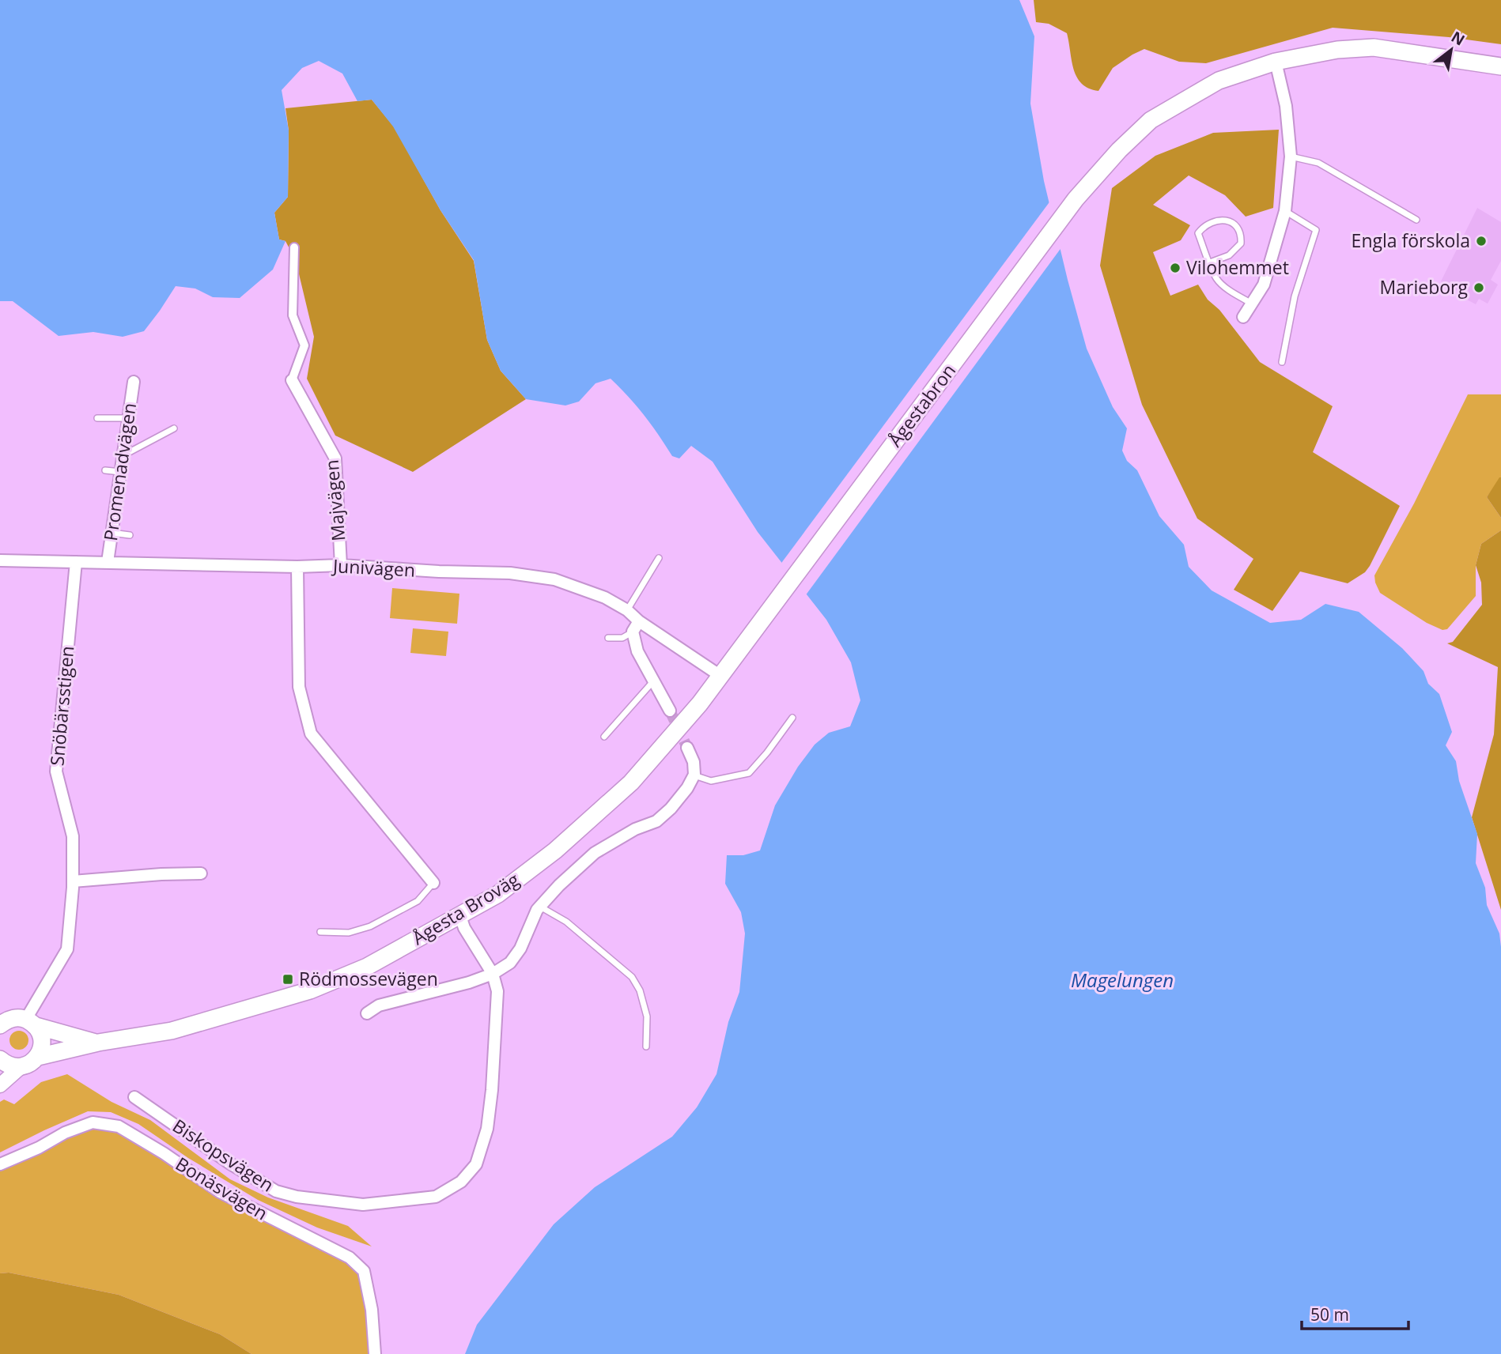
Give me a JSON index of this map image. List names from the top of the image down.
{
  "streets": {
    "main road": ["Ågestabron", "Ågesta Broväg"],
    "street": [
      "Promenadvägen",
      "Majvägen",
      "Junivägen",
      "Snöbärsstigen",
      "Biskopsvägen",
      "Bonäsvägen"
    ]
  },
  "crossings": [
    ["Ågestabron", "Ågesta Broväg"],
    ["Promenadvägen", "Junivägen"],
    ["Majvägen", "Junivägen"],
    ["Junivägen", "Snöbärsstigen"],
    ["Junivägen", "Ågesta Broväg"],
    ["Snöbärsstigen", "Ågesta Broväg"],
    ["Ågesta Broväg", "Biskopsvägen"]
  ],
  "water": ["Magelungen"],
  "places": {
    "other": ["Engla förskola", "Vilohemmet", "Marieborg"],
    "transit": ["Rödmossevägen"]
  },
  "scale_bar": "50 m",
  "north": "top right"
}
